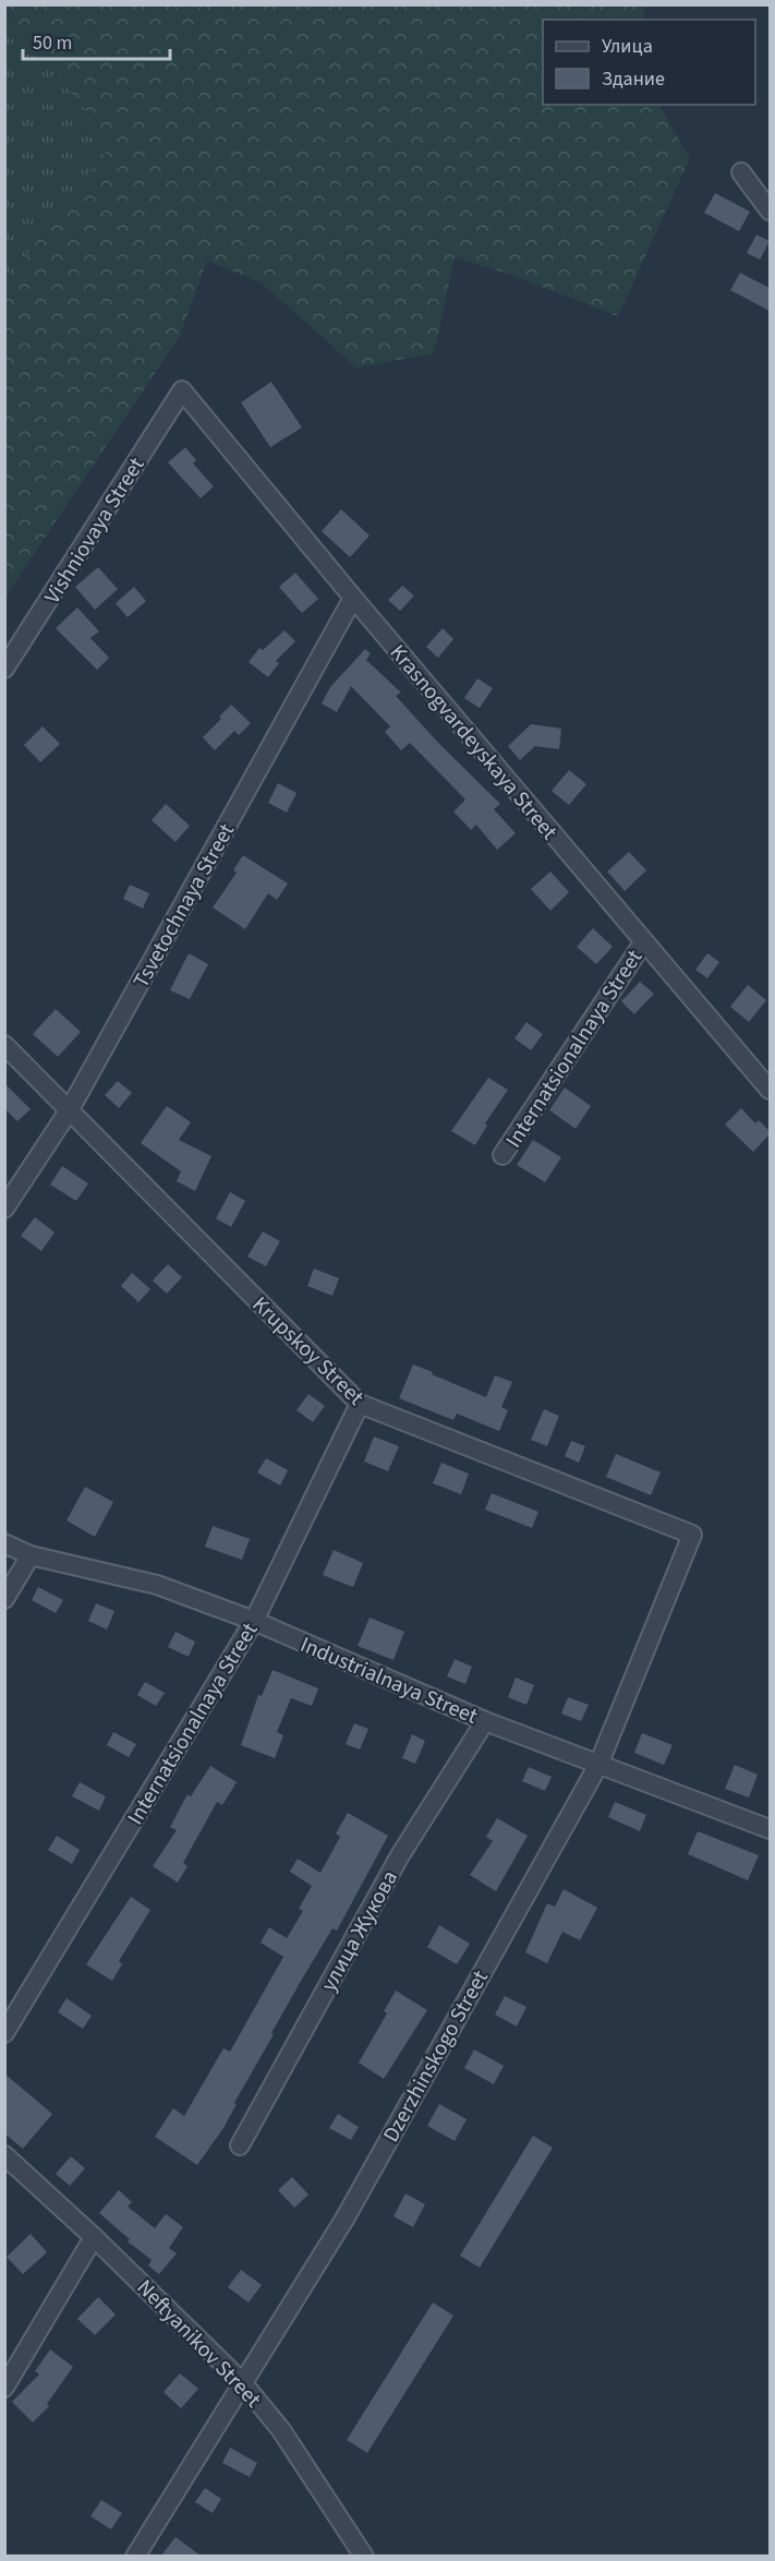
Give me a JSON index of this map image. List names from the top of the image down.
{
  "streets": {
    "street": [
      "Vishniovaya Street",
      "Krasnogvardeyskaya Street",
      "Tsvetochnaya Street",
      "Internatsionalnaya Street",
      "Krupskoy Street",
      "Industrialnaya Street",
      "улица Жукова",
      "Dzerzhinskogo Street",
      "Neftyanikov Street"
    ]
  },
  "crossings": [
    ["Vishniovaya Street", "Krasnogvardeyskaya Street"],
    ["Krasnogvardeyskaya Street", "Tsvetochnaya Street"],
    ["Krasnogvardeyskaya Street", "Internatsionalnaya Street"],
    ["Tsvetochnaya Street", "Krupskoy Street"],
    ["Internatsionalnaya Street", "Krupskoy Street"],
    ["Internatsionalnaya Street", "Industrialnaya Street"],
    ["Krupskoy Street", "Dzerzhinskogo Street"],
    ["Industrialnaya Street", "улица Жукова"],
    ["Industrialnaya Street", "Dzerzhinskogo Street"],
    ["Dzerzhinskogo Street", "Neftyanikov Street"]
  ],
  "legend": ["Улица", "Здание"],
  "scale_bar": "50 m"
}
